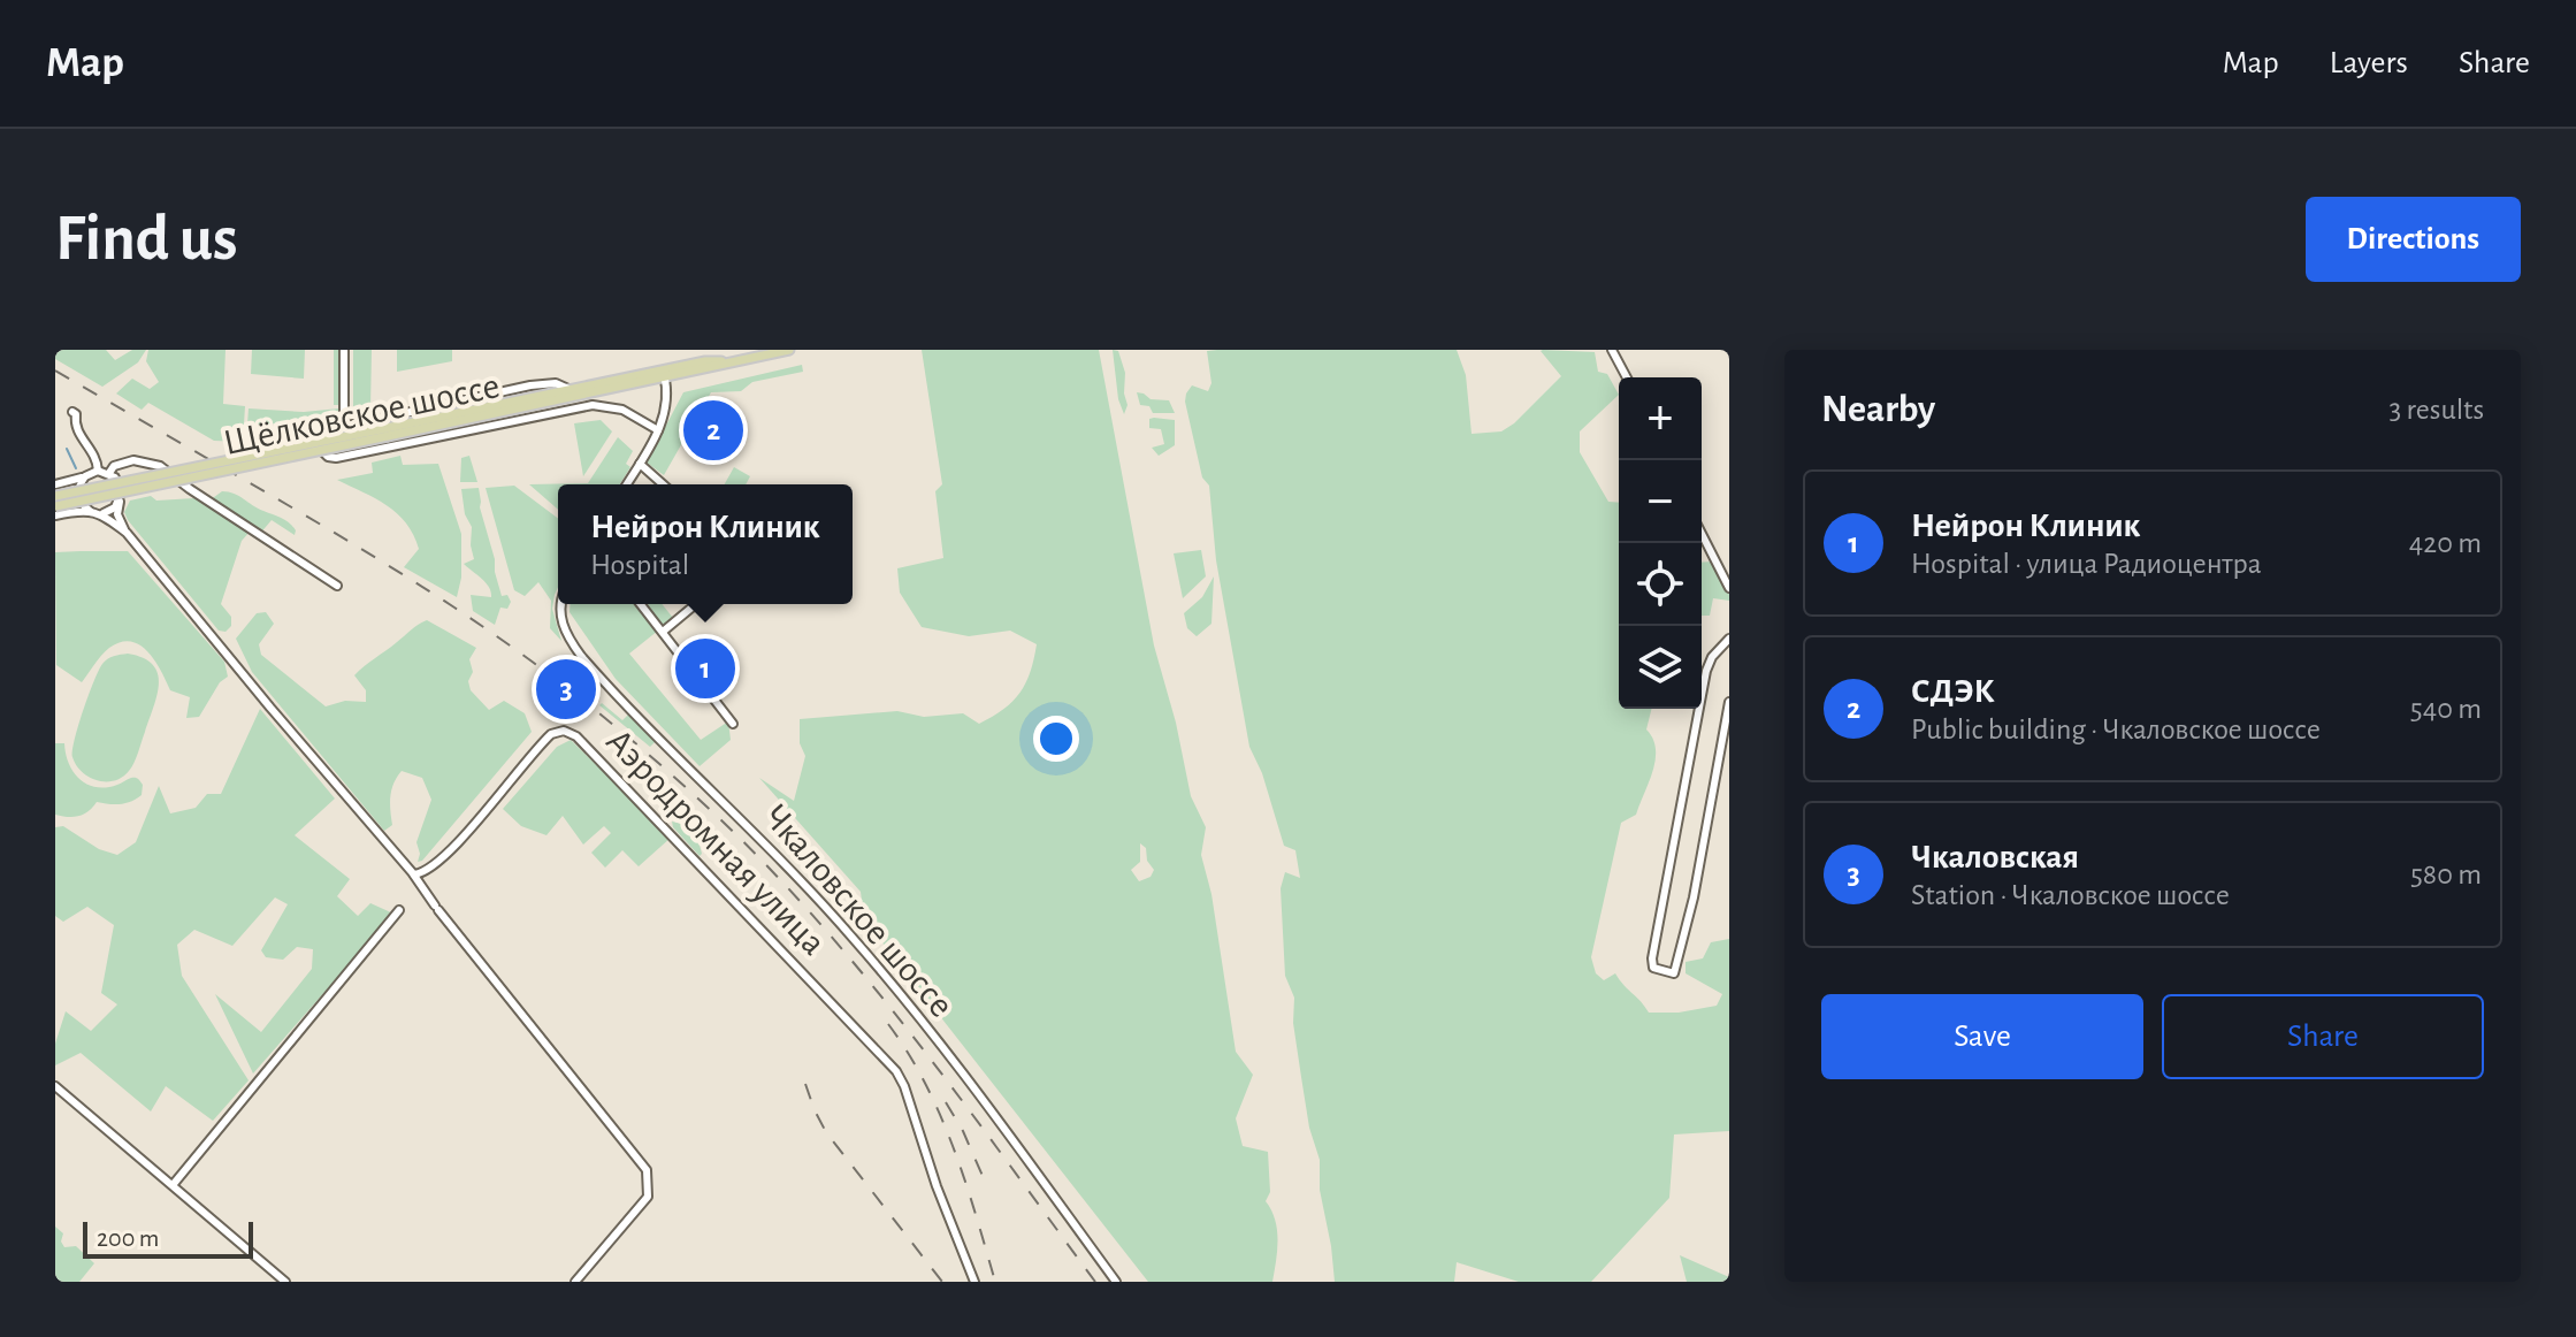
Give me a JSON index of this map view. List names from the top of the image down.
{
  "streets": {
    "main road": ["Щёлковское шоссе"],
    "street": ["Аэродромная улица", "Чкаловское шоссе"]
  },
  "scale_bar": "200 m",
  "page": {
    "header": "Map",
    "nav": ["Map", "Layers", "Share"],
    "buttons": [
      "Directions",
      ["Save", "Share"]
    ],
    "title": "Find us",
    "heading": ["Nearby", "3 results"],
    "map_buttons": ["+", "−"],
    "pins": ["2", "1", "3"],
    "list": [
      {
        "mark": "1",
        "name": "Нейрон Клиник",
        "note": "Hospital · улица Радиоцентра",
        "value": "420 m"
      },
      {
        "mark": "2",
        "name": "СДЭК",
        "note": "Public building · Чкаловское шоссе",
        "value": "540 m"
      },
      {
        "mark": "3",
        "name": "Чкаловская",
        "note": "Station · Чкаловское шоссе",
        "value": "580 m"
      }
    ],
    "popup": ["Нейрон Клиник", "Hospital"],
    "scale": "200 m"
  }
}
